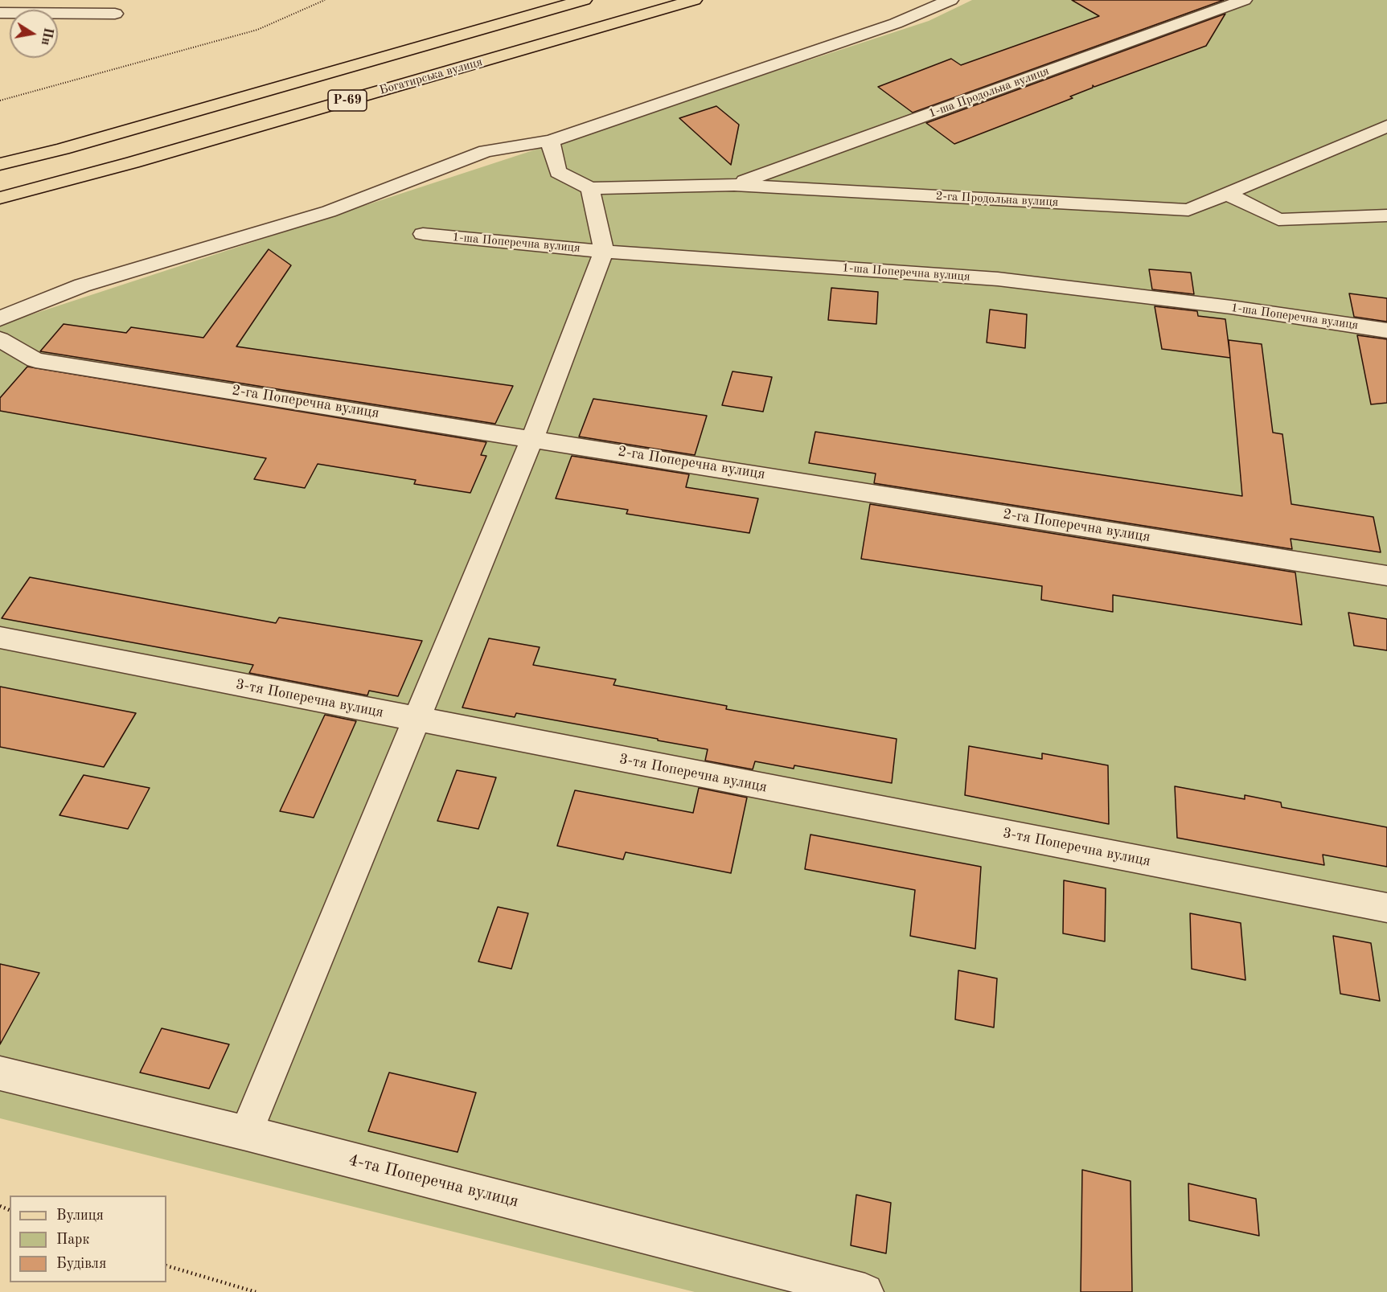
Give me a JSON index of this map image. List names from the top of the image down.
{
  "streets": {
    "main road": ["Богатирська вулиця", "Р-69"],
    "street": [
      "1-ша Продольна вулиця",
      "2-га Продольна вулиця",
      "1-ша Поперечна вулиця",
      "2-га Поперечна вулиця",
      "3-тя Поперечна вулиця",
      "4-та Поперечна вулиця"
    ]
  },
  "crossings": [
    ["1-ша Продольна вулиця", "2-га Продольна вулиця"]
  ],
  "legend": ["Вулиця", "Парк", "Будівля"],
  "north": "right"
}
